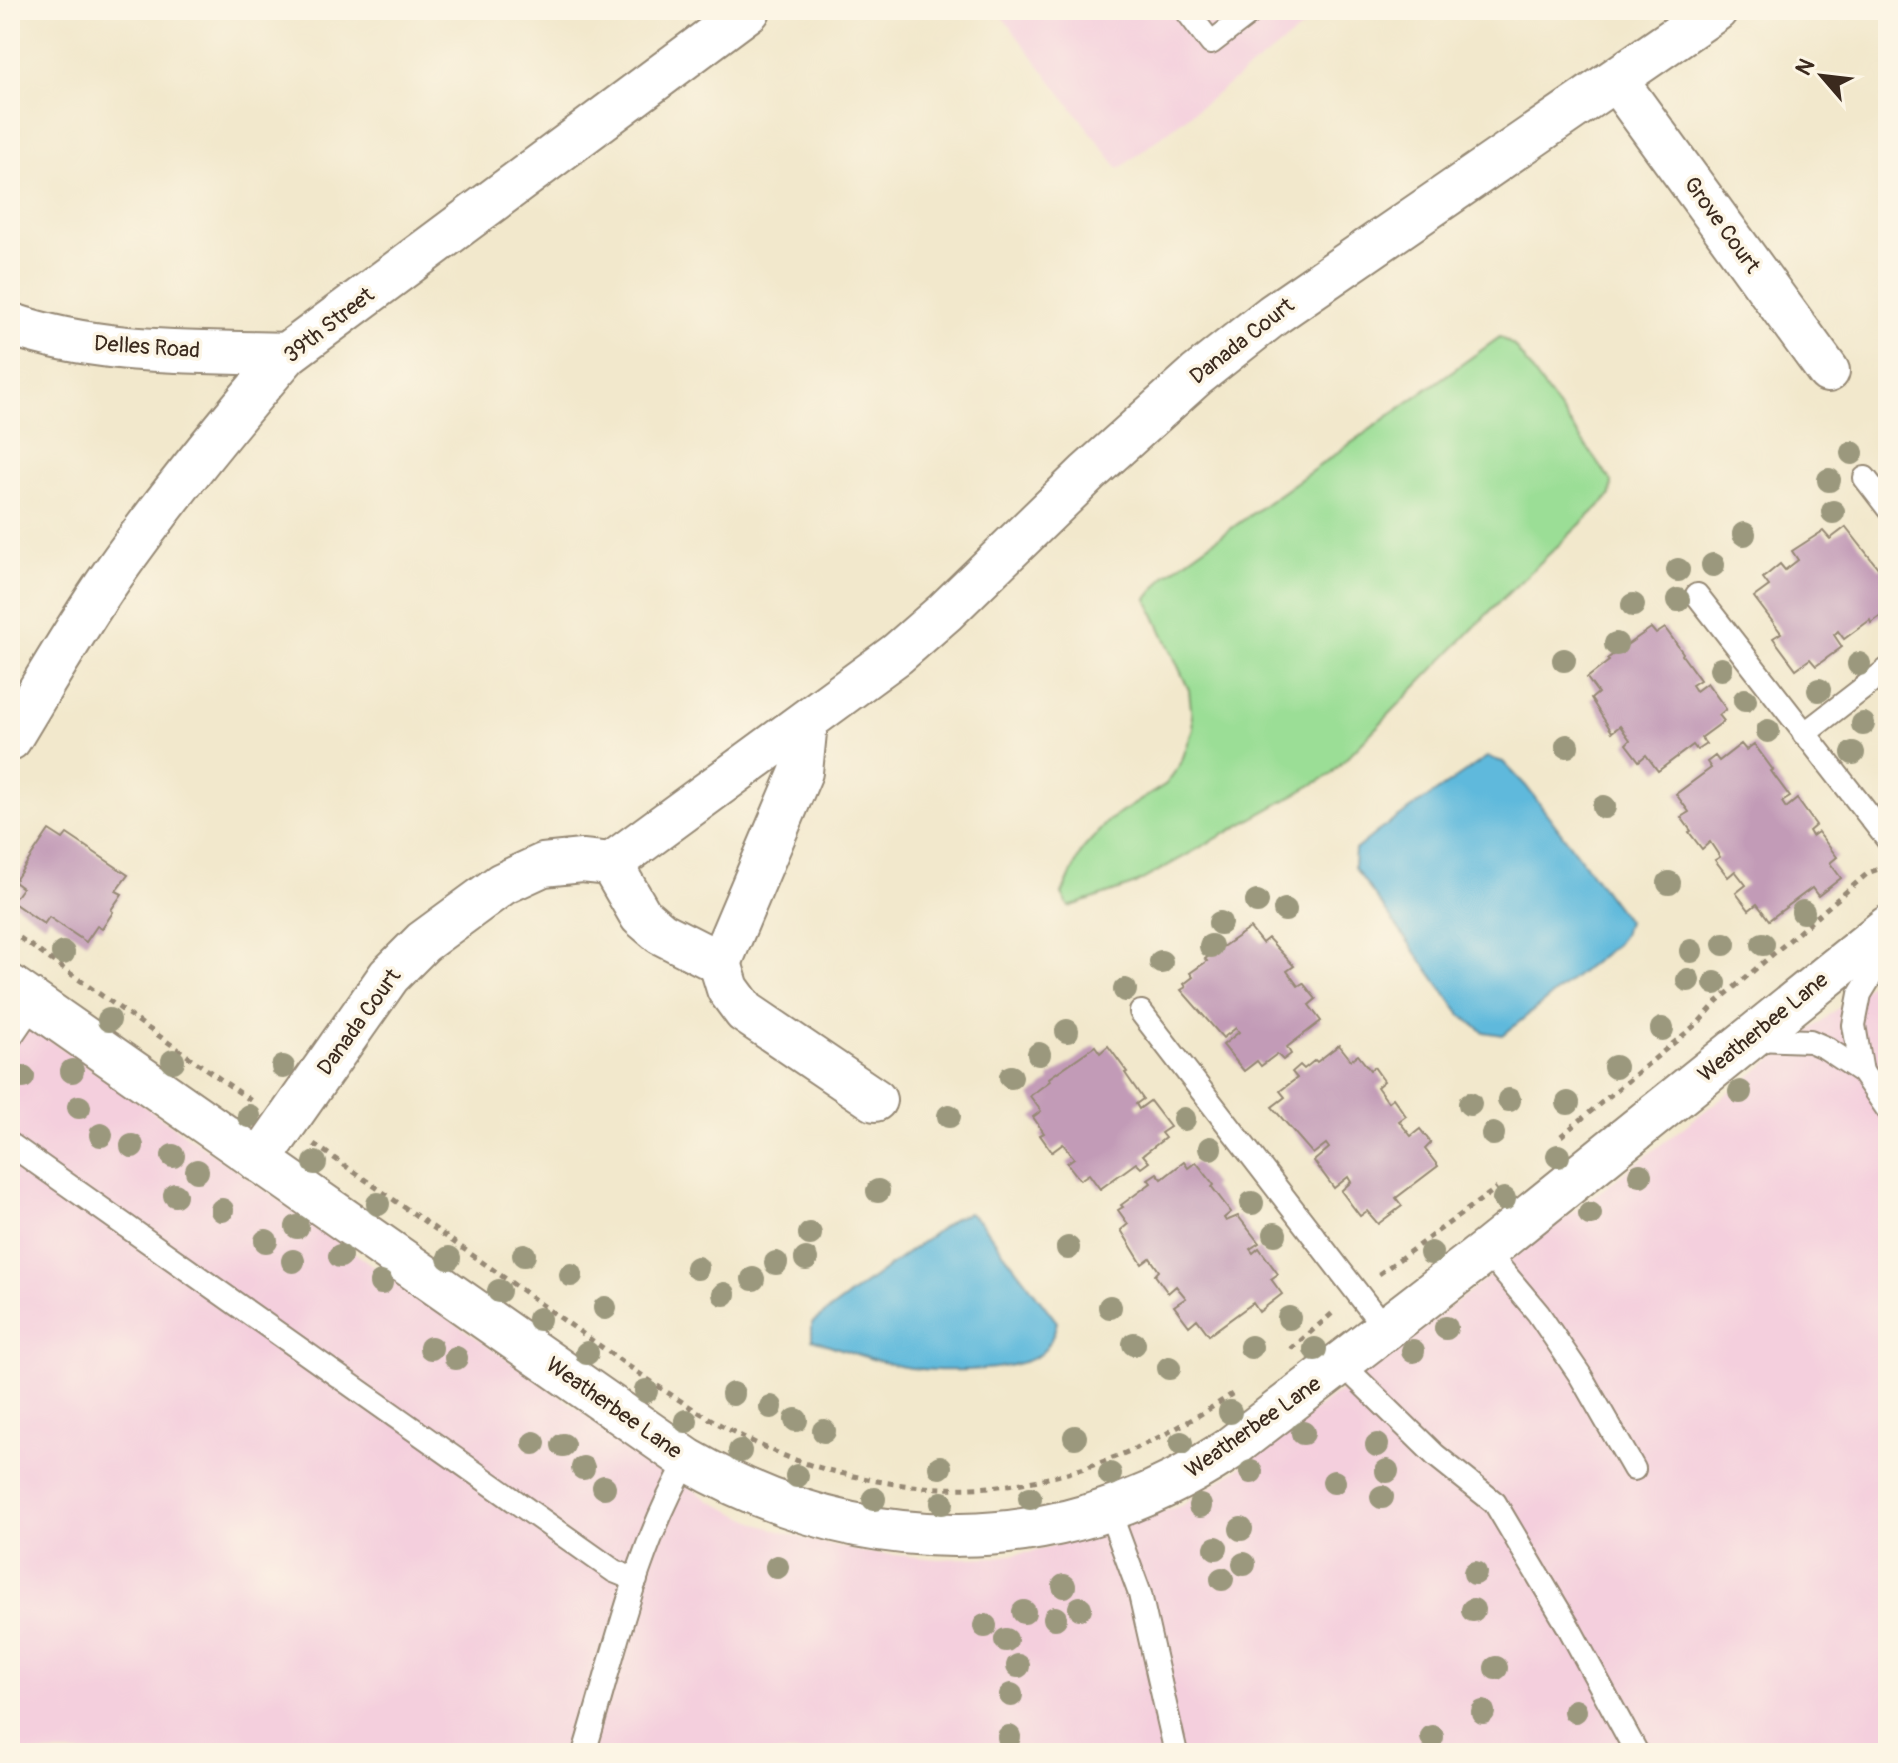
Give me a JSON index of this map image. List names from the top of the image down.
{
  "streets": {
    "street": [
      "Grove Court",
      "39th Street",
      "Danada Court",
      "Delles Road",
      "Weatherbee Lane"
    ]
  },
  "crossings": [
    ["Grove Court", "Danada Court"],
    ["39th Street", "Delles Road"],
    ["Danada Court", "Weatherbee Lane"]
  ],
  "north": "top left"
}
